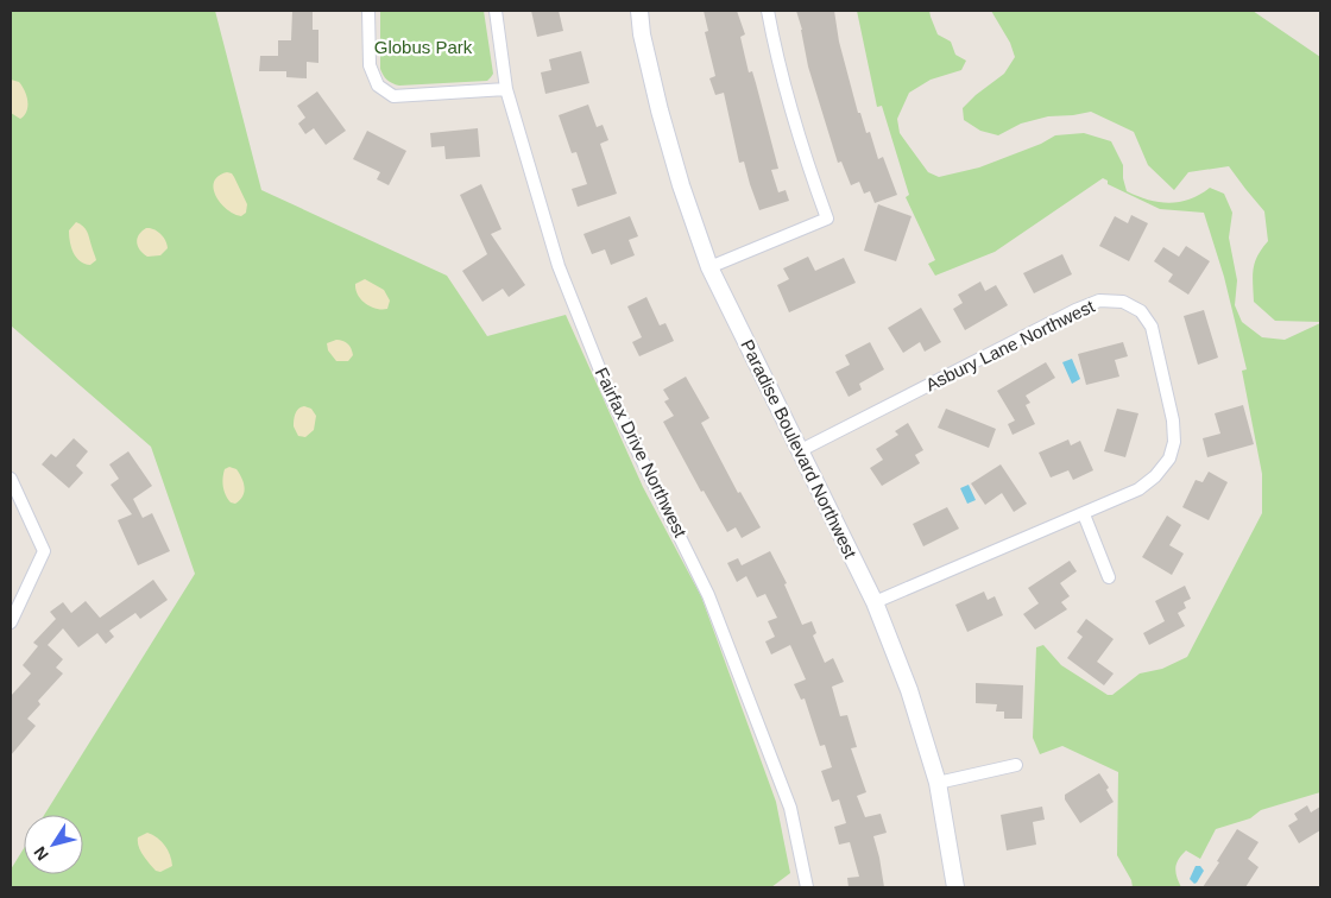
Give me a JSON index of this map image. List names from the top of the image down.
{
  "streets": {
    "street": ["Asbury Lane Northwest", "Paradise Boulevard Northwest", "Fairfax Drive Northwest"]
  },
  "crossings": [
    ["Asbury Lane Northwest", "Paradise Boulevard Northwest"]
  ],
  "parks": ["Globus Park"],
  "north": "bottom left"
}
